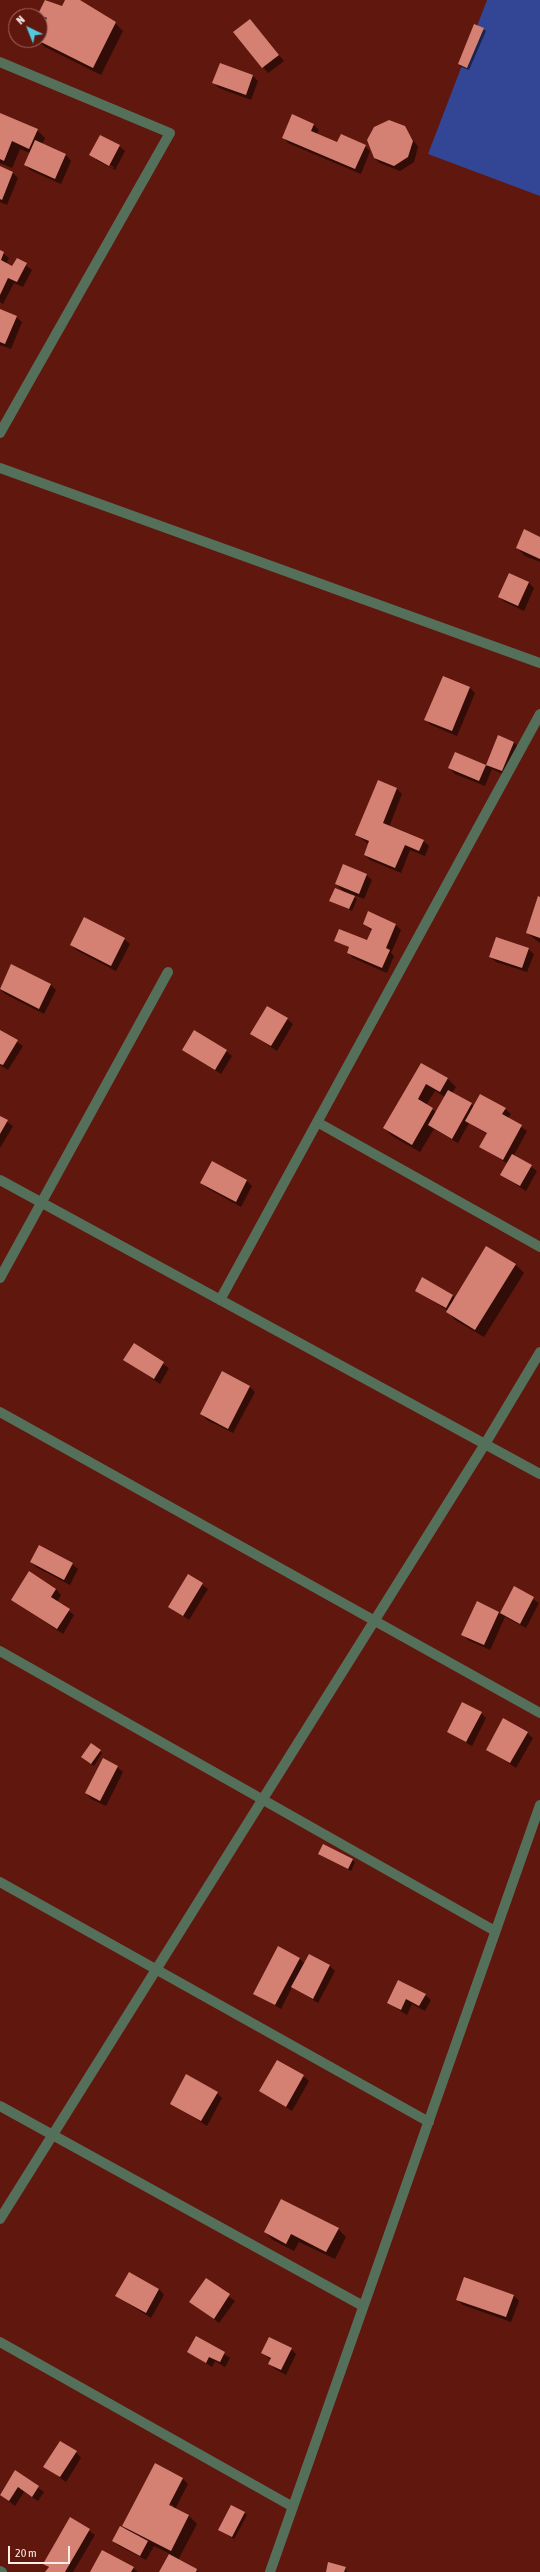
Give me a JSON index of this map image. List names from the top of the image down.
{
  "scale_bar": "20 m",
  "north": "top left"
}
